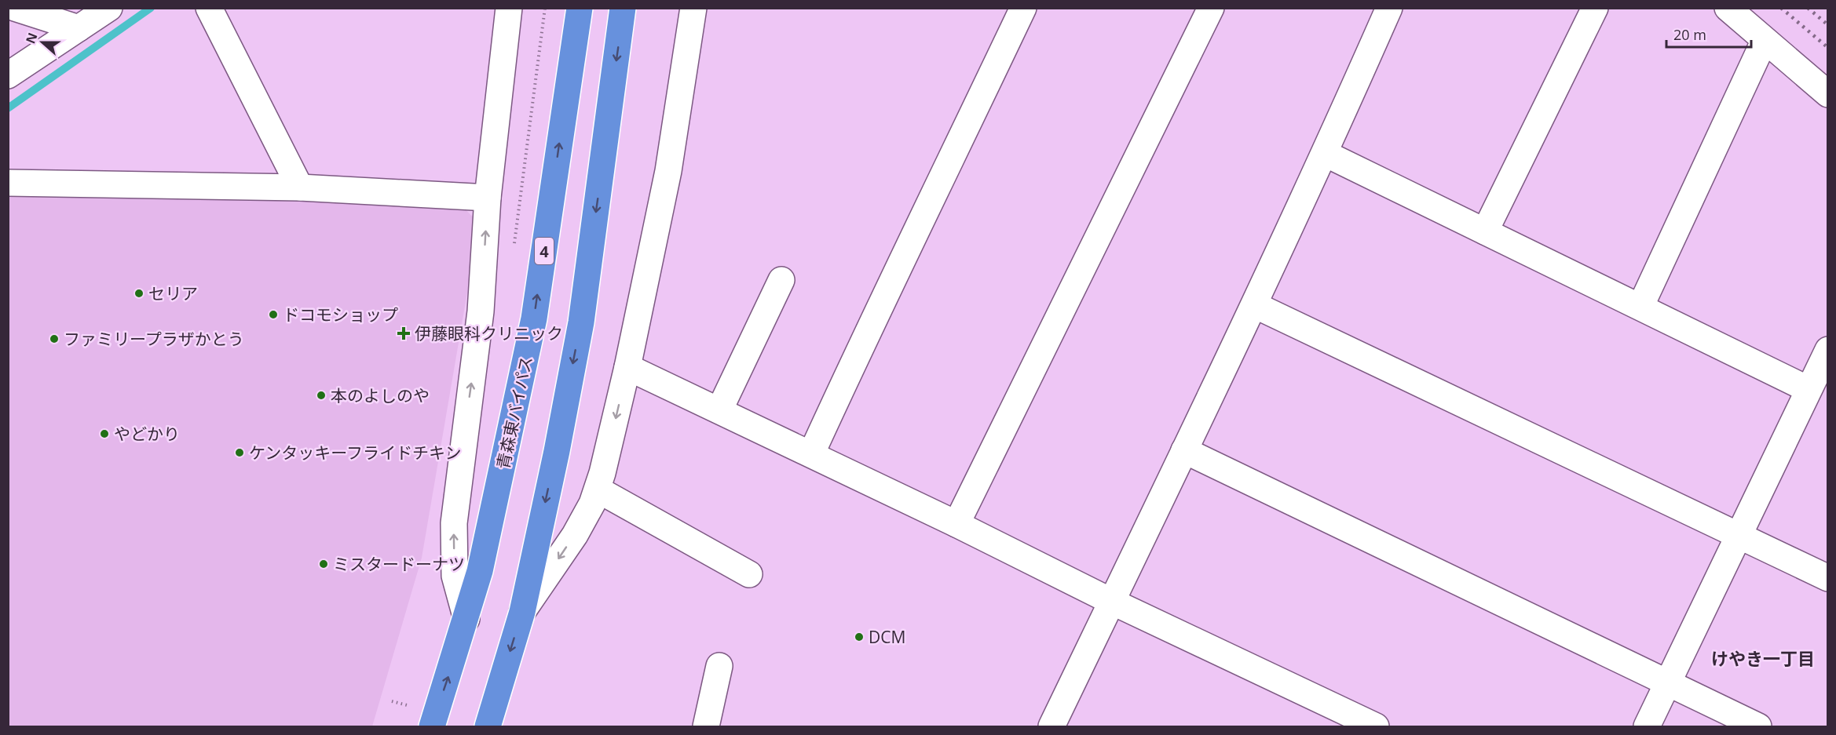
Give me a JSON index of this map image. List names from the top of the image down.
{
  "streets": {
    "highway": ["4", "青森東バイパス"]
  },
  "districts": ["けやき一丁目"],
  "places": {
    "other": [
      "セリア",
      "ドコモショップ",
      "ファミリープラザかとう",
      "本のよしのや",
      "やどかり",
      "ケンタッキーフライドチキン",
      "ミスタードーナツ",
      "DCM"
    ],
    "health": ["伊藤眼科クリニック"]
  },
  "scale_bar": "20 m",
  "north": "left"
}
